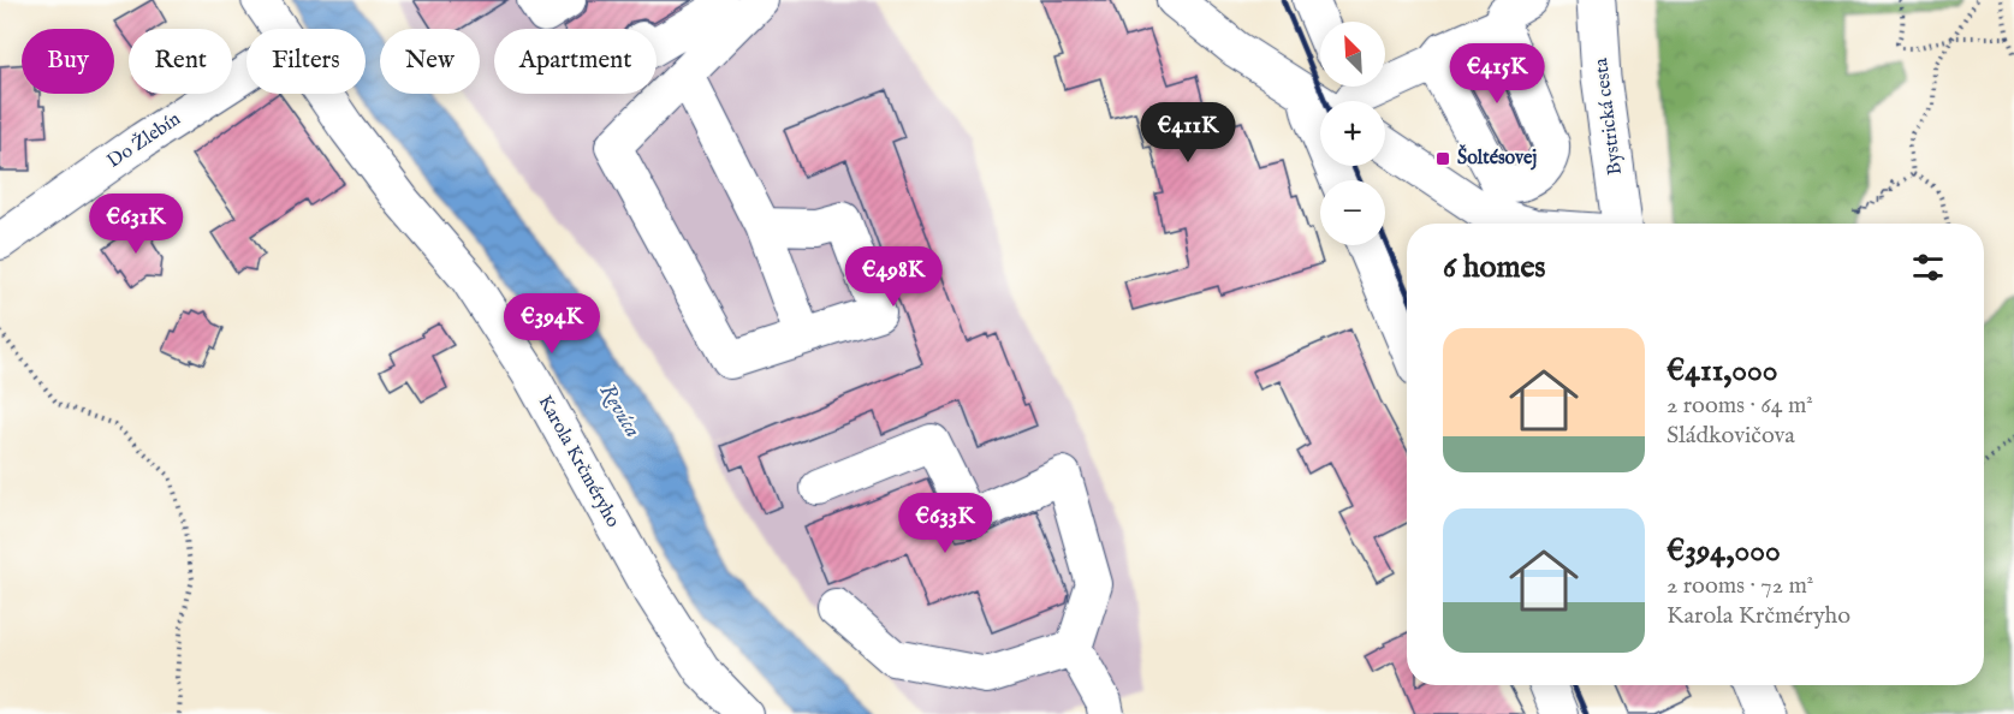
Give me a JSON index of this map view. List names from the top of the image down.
{
  "streets": {
    "main road": ["Bystrická cesta"],
    "street": ["Do Žlebín", "Karola Krčméryho"]
  },
  "water": ["Revúca"],
  "places": {
    "transit": ["Šoltésovej"]
  },
  "north": "top left",
  "page": {
    "map_buttons": ["+", "−"],
    "chip": [
      "Buy",
      "Rent",
      "Filters",
      "New",
      "Apartment"
    ],
    "price": [
      "€415K",
      "€411K",
      "€631K",
      "€498K",
      "€394K",
      "€633K"
    ],
    "heading": "6 homes",
    "list": [
      {
        "name": "€411,000",
        "note": "2 rooms · 64 m² · Sládkovičova"
      },
      {
        "name": "€394,000",
        "note": "2 rooms · 72 m² · Karola Krčméryho"
      }
    ]
  }
}
